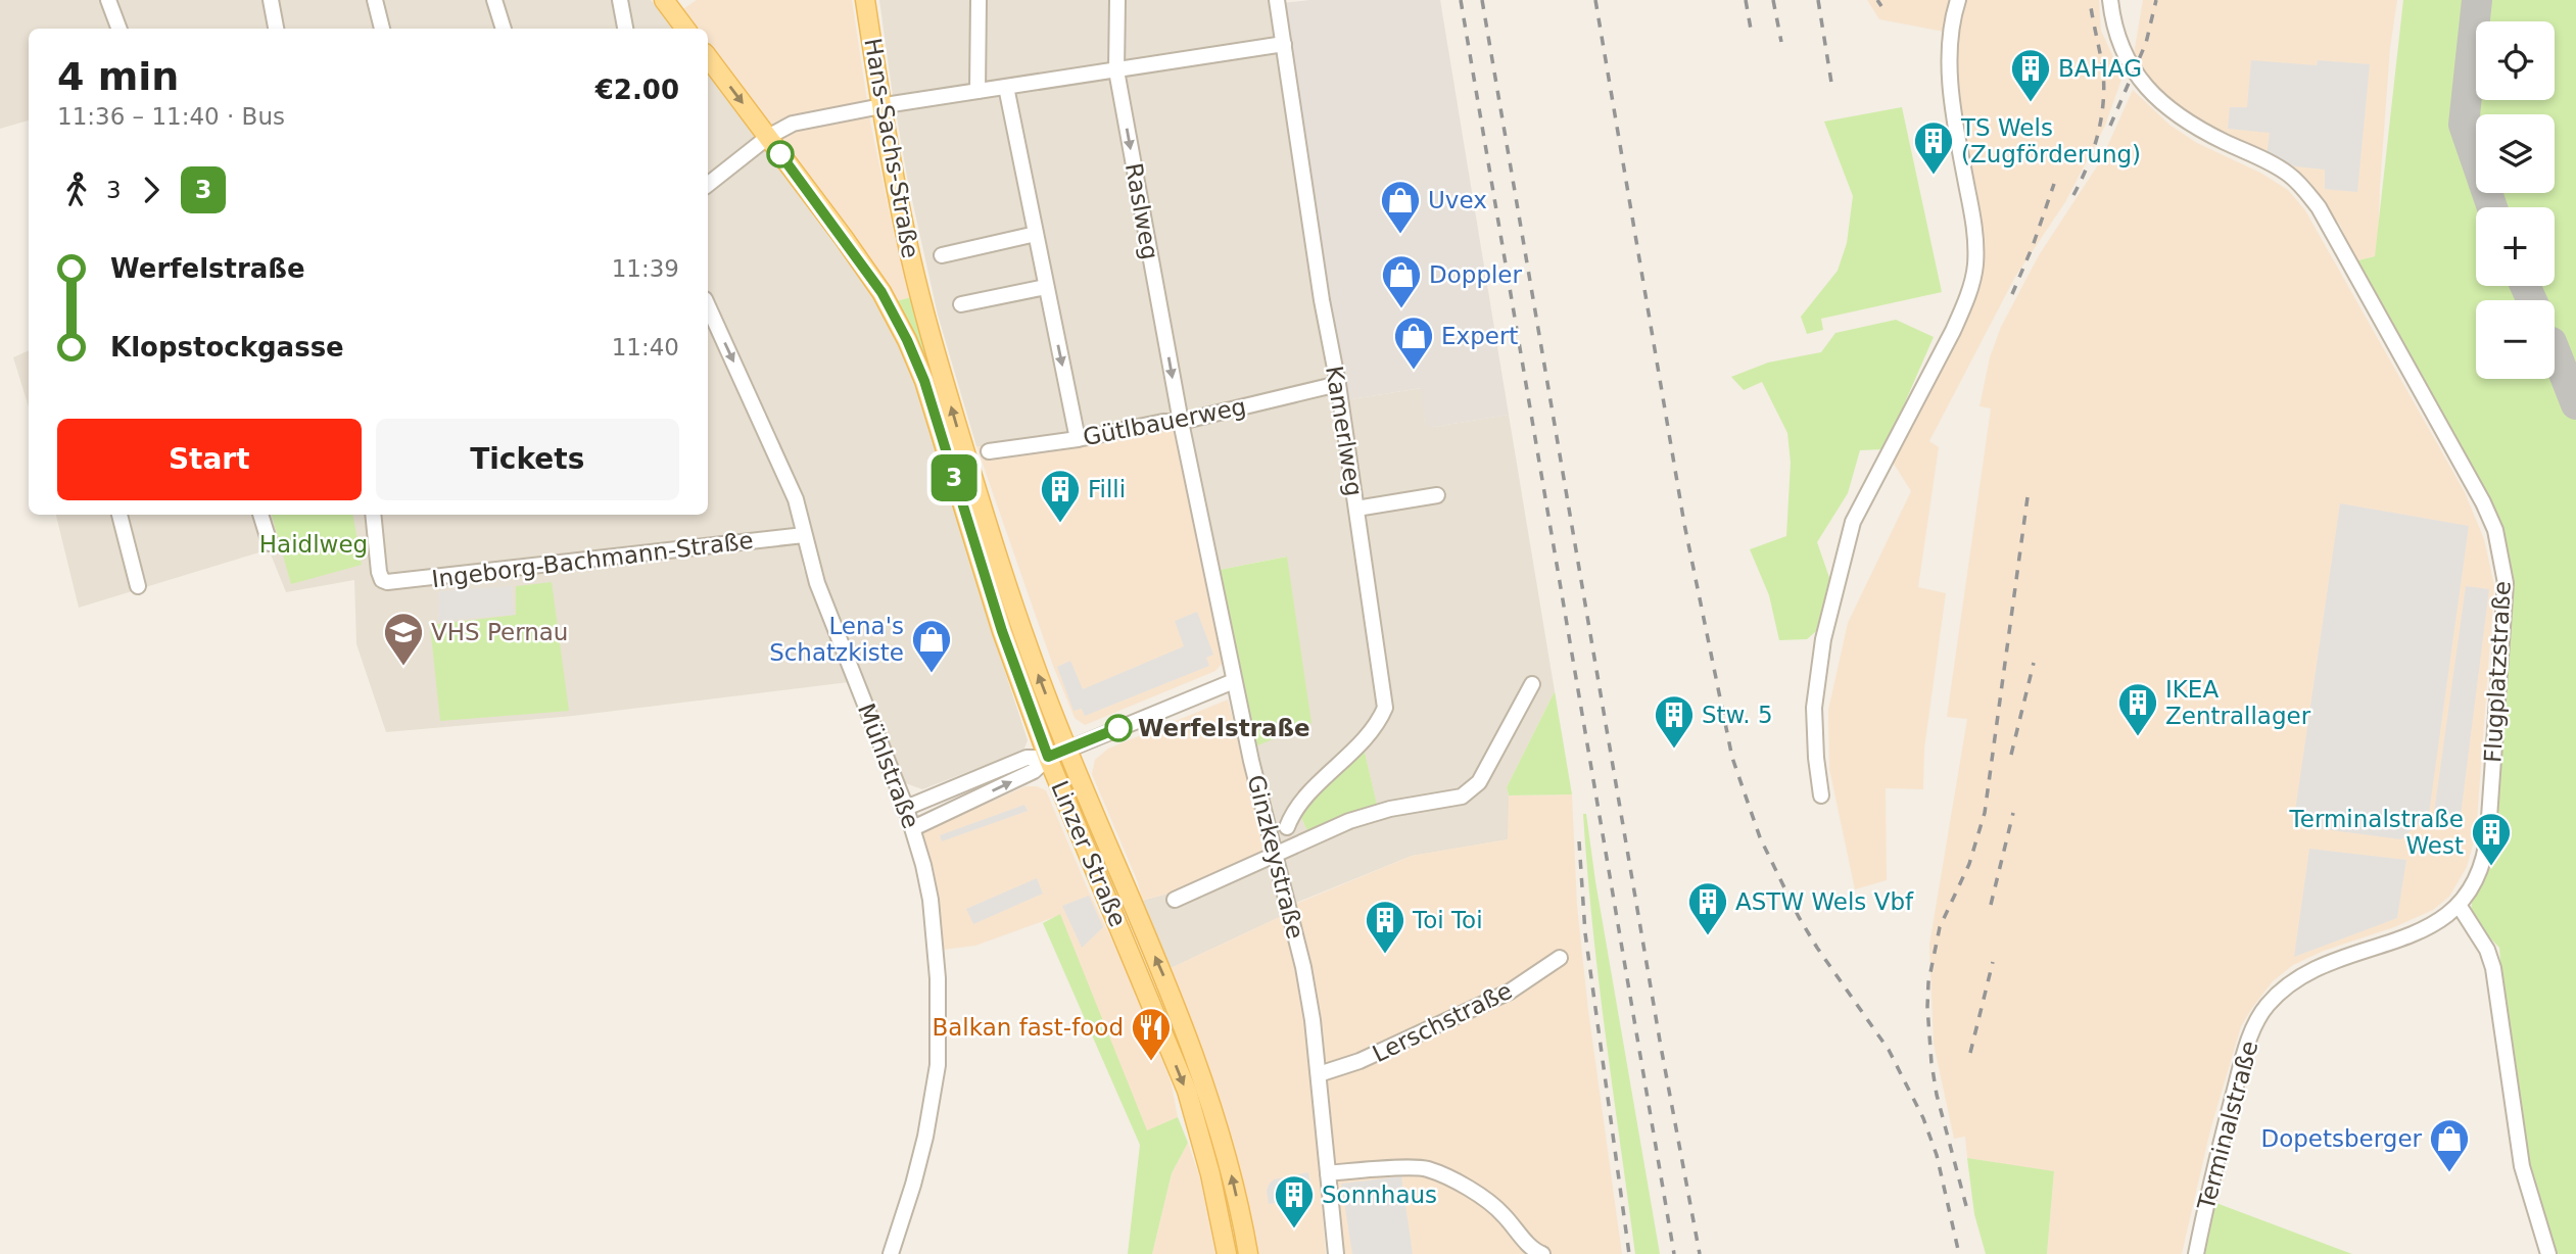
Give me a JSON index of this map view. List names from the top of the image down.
{
  "streets": {
    "main road": ["Hans-Sachs-Straße", "Linzer Straße"],
    "street": [
      "Raslweg",
      "Gütlbauerweg",
      "Kamerlweg",
      "Ingeborg-Bachmann-Straße",
      "Flugplatzstraße",
      "Mühlstraße",
      "Ginzkeystraße",
      "Lerschstraße",
      "Terminalstraße"
    ]
  },
  "crossings": [
    ["Hans-Sachs-Straße", "Linzer Straße"],
    ["Raslweg", "Gütlbauerweg"],
    ["Raslweg", "Ginzkeystraße"],
    ["Gütlbauerweg", "Kamerlweg"],
    ["Gütlbauerweg", "Ginzkeystraße"],
    ["Ingeborg-Bachmann-Straße", "Mühlstraße"],
    ["Flugplatzstraße", "Terminalstraße"],
    ["Ginzkeystraße", "Lerschstraße"]
  ],
  "parks": ["Haidlweg"],
  "places": {
    "building": [
      "BAHAG",
      "TS Wels (Zugförderung)",
      "Filli",
      "IKEA Zentrallager",
      "Stw. 5",
      "Terminalstraße West",
      "ASTW Wels Vbf",
      "Toi Toi",
      "Sonnhaus"
    ],
    "shop": [
      "Uvex",
      "Doppler",
      "Expert",
      "Lena's Schatzkiste",
      "Dopetsberger"
    ],
    "school or university": ["VHS Pernau"],
    "other": ["Werfelstraße"],
    "restaurant": ["Balkan fast-food"]
  },
  "lines": ["bus line 3"],
  "page": {
    "on_map": "3",
    "map_buttons": ["+", "−"],
    "heading": ["4 min", "11:36 – 11:40 · Bus", "€2.00"],
    "legs": ["3", "3"],
    "list": [
      {
        "name": "Werfelstraße",
        "value": "11:39"
      },
      {
        "name": "Klopstockgasse",
        "value": "11:40"
      }
    ],
    "buttons": ["Start", "Tickets"]
  }
}
